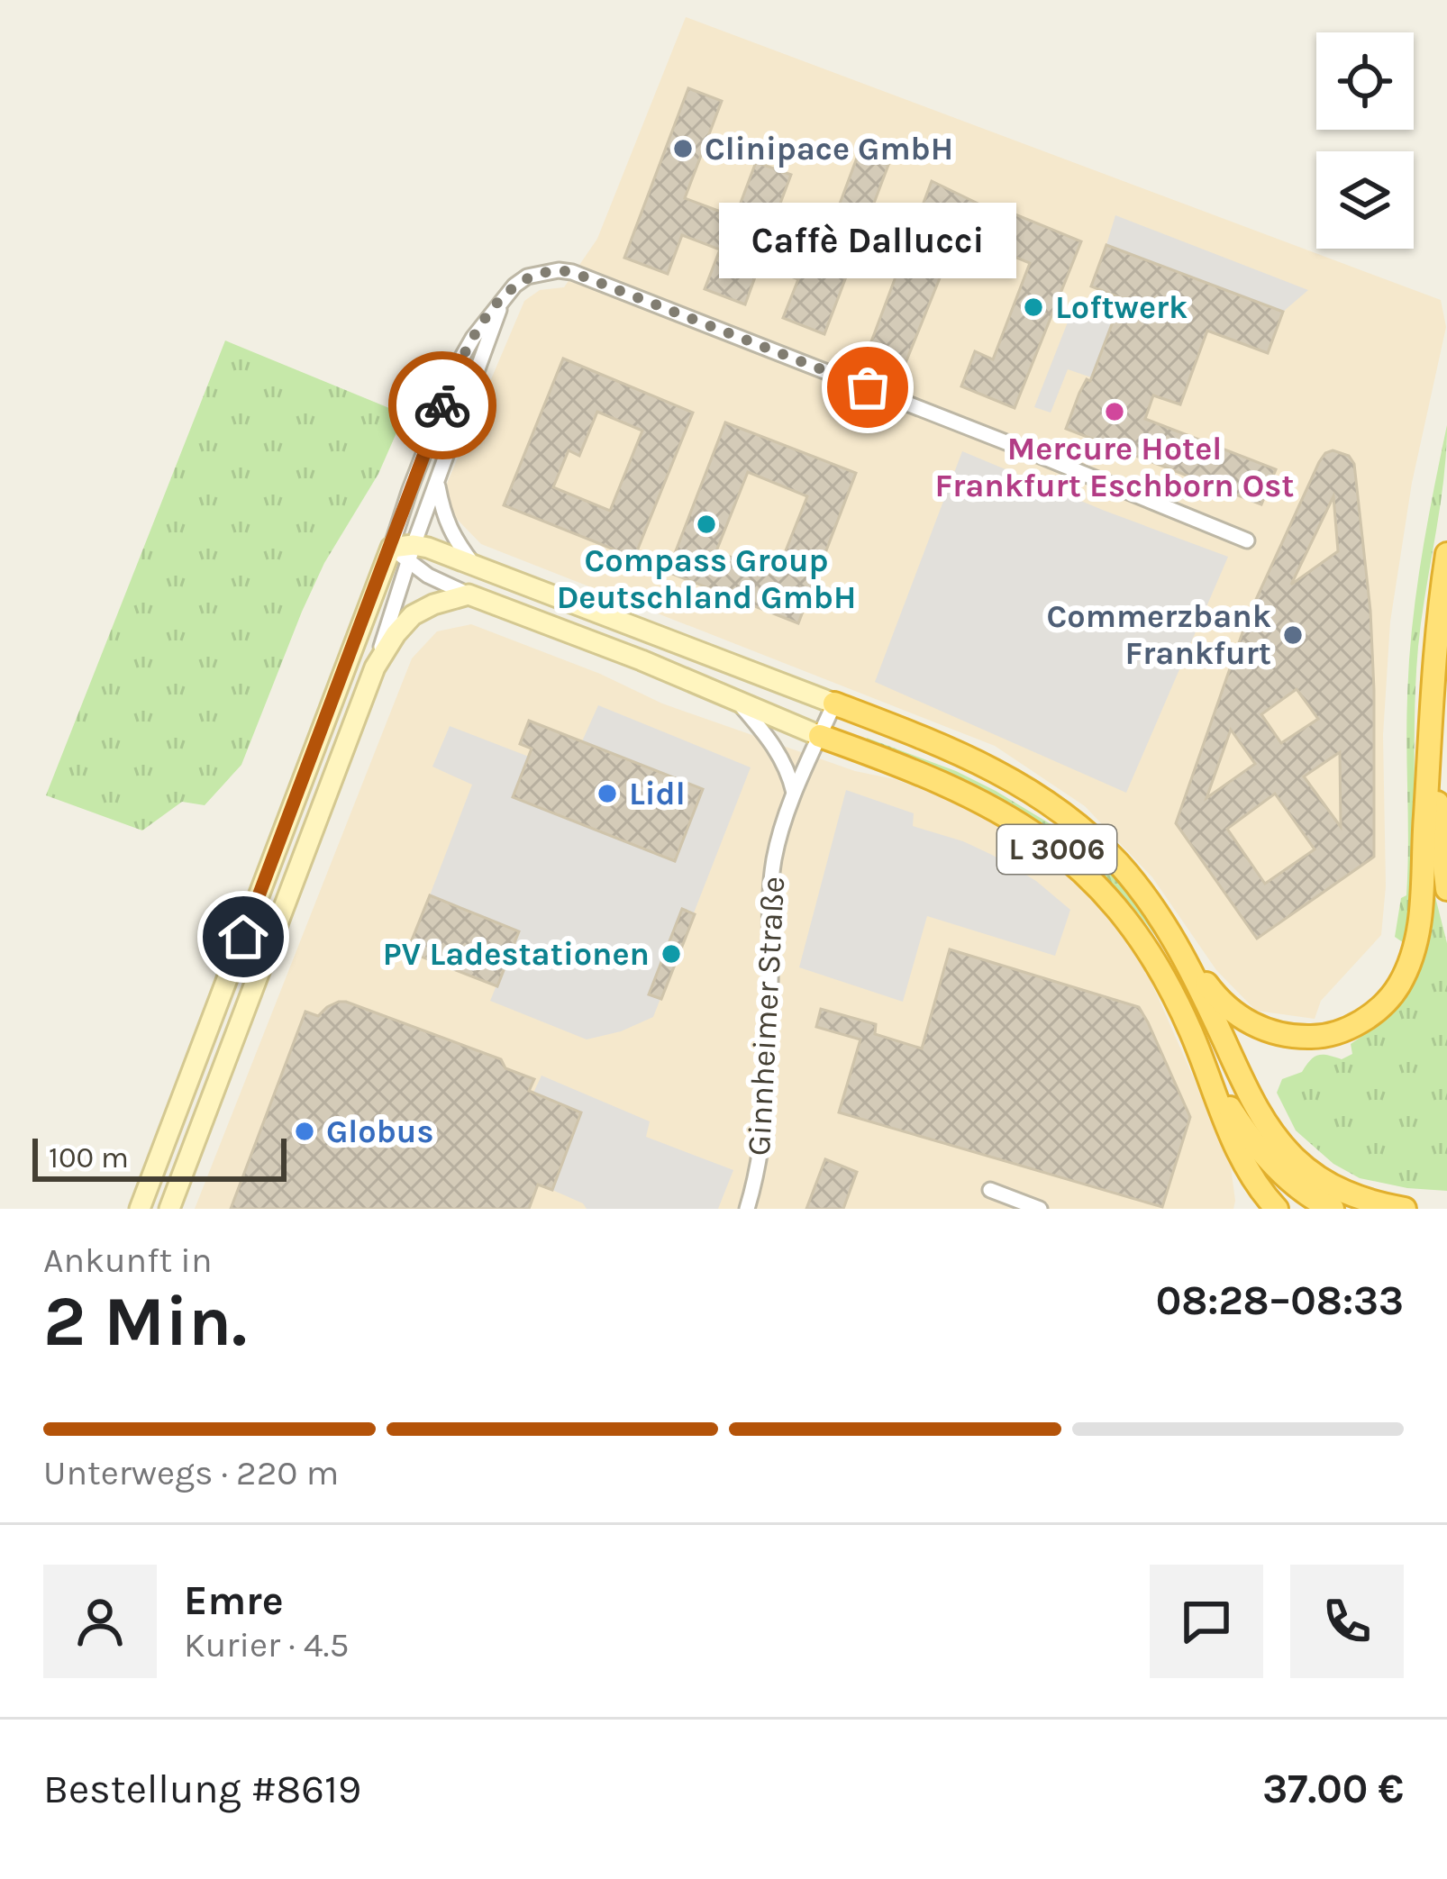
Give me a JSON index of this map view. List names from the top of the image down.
{
  "streets": {
    "highway": ["L 3006"],
    "street": ["Ginnheimer Straße"]
  },
  "crossings": [
    ["L 3006", "Ginnheimer Straße"]
  ],
  "places": [
    "Clinipace GmbH",
    "Loftwerk",
    "Caffè Dallucci",
    "Mercure Hotel Frankfurt Eschborn Ost",
    "Compass Group Deutschland GmbH",
    "Commerzbank Frankfurt",
    "Lidl",
    "PV Ladestationen",
    "Globus"
  ],
  "scale_bar": "100 m",
  "page": {
    "bubble": "Caffè Dallucci",
    "scale": "100 m",
    "heading": ["2 Min.", "Ankunft in", "08:28–08:33"],
    "panel": [
      "Emre",
      "Kurier · 4.5",
      "Bestellung #8619",
      "37.00 €"
    ],
    "bar": "Unterwegs · 220 m"
  }
}
